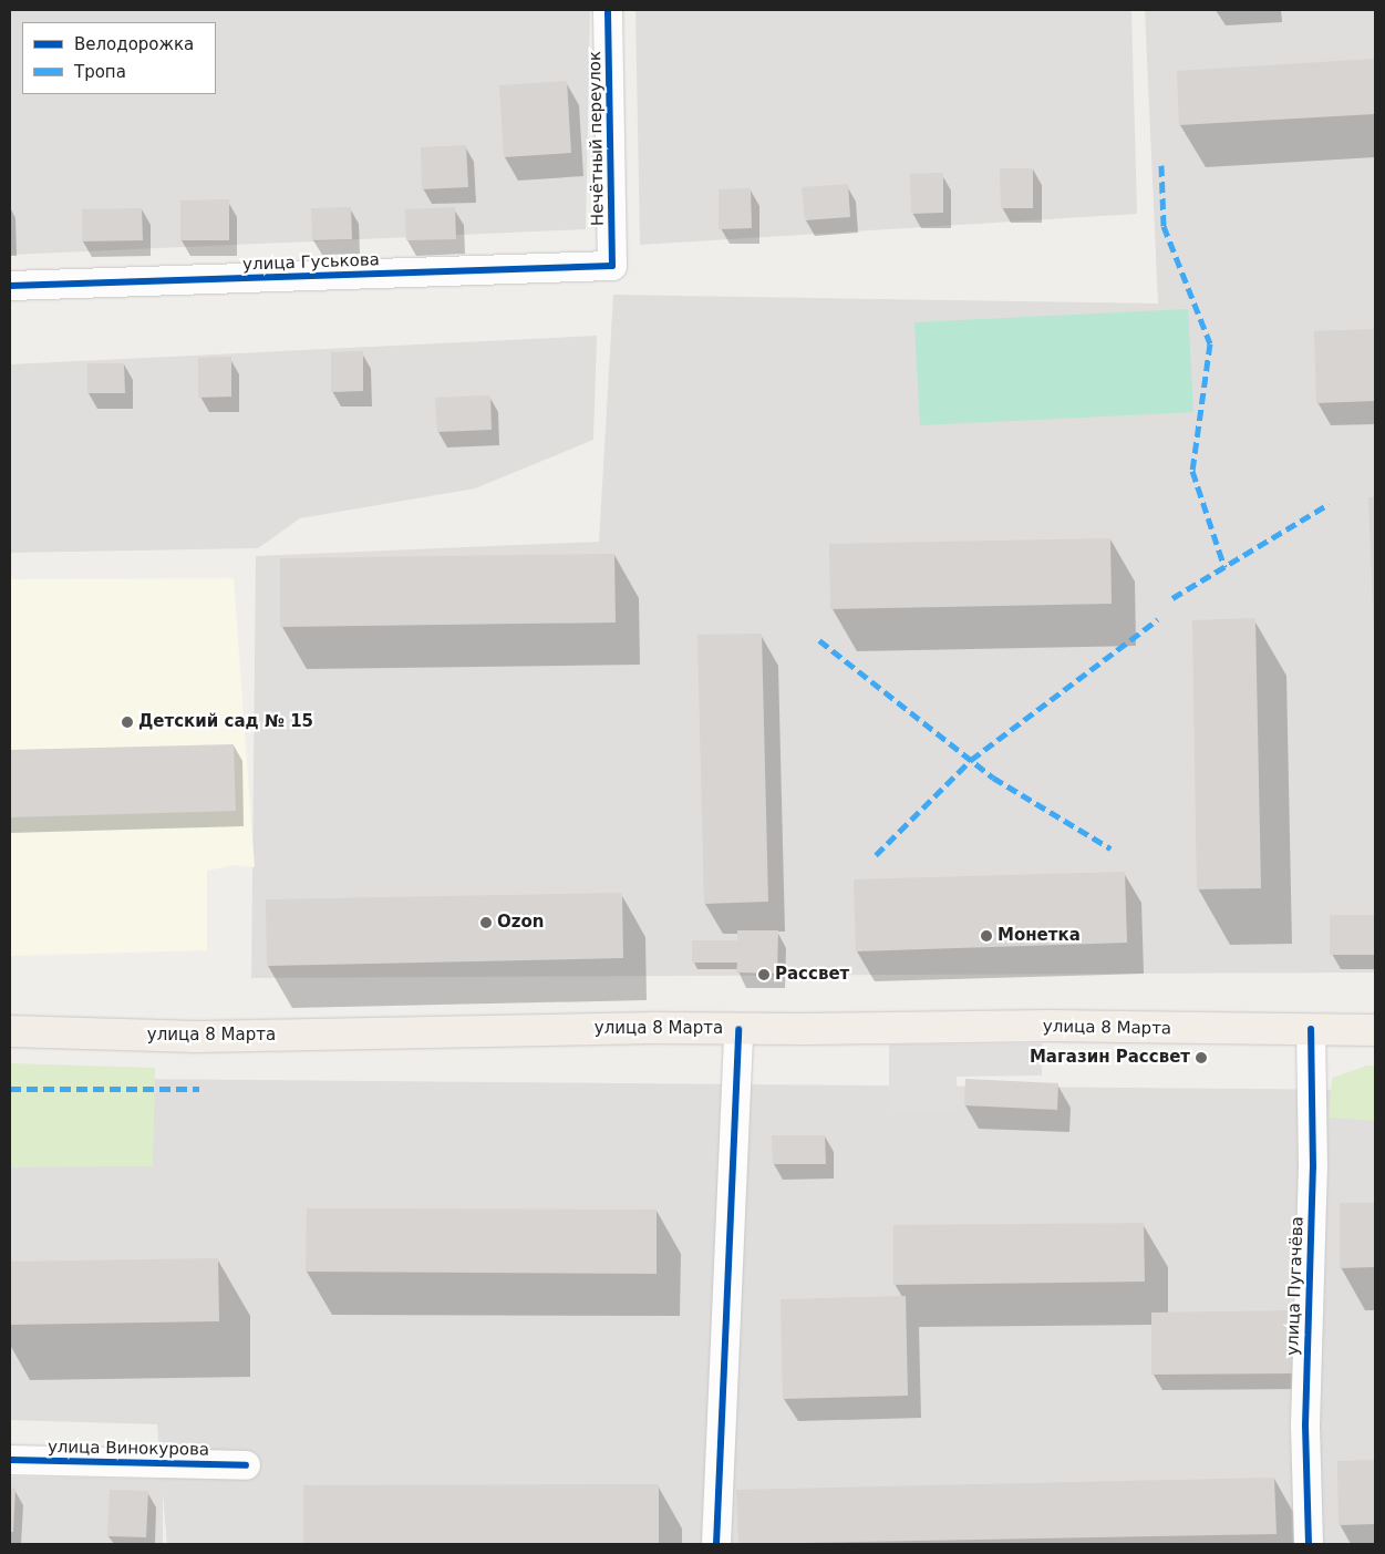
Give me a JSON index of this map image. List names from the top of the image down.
{
  "streets": {
    "main road": ["улица 8 Марта"],
    "street": [
      "Нечётный переулок",
      "улица Гуськова",
      "улица Пугачёва",
      "улица Винокурова"
    ]
  },
  "crossings": [
    ["Нечётный переулок", "улица Гуськова"],
    ["улица 8 Марта", "улица Пугачёва"]
  ],
  "places": [
    "Детский сад № 15",
    "Ozon",
    "Монетка",
    "Рассвет",
    "Магазин Рассвет"
  ],
  "legend": ["Велодорожка", "Тропа"]
}
